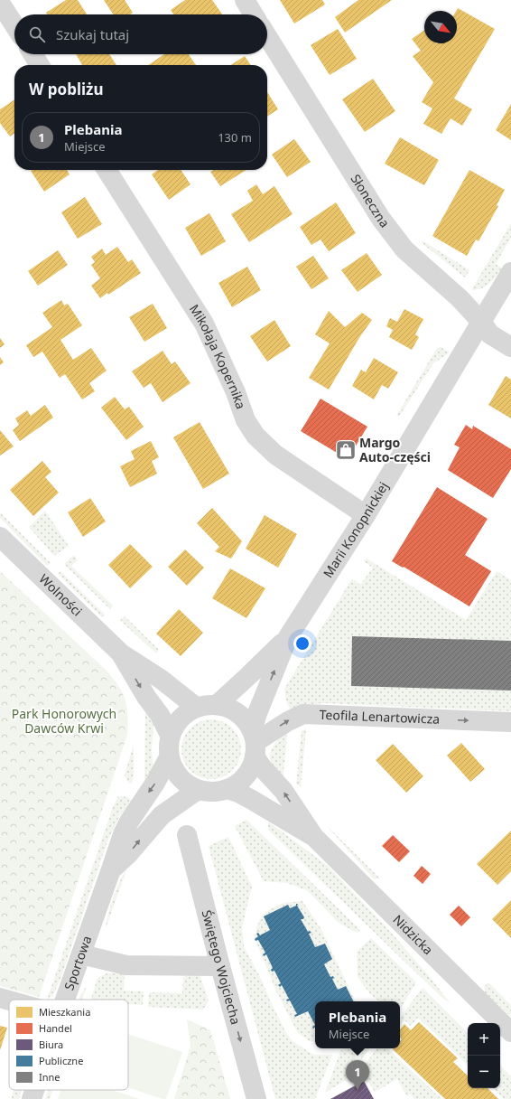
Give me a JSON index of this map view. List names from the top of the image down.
{
  "streets": {
    "street": [
      "Słoneczna",
      "Mikołaja Kopernika",
      "Marii Konopnickiej",
      "Wolności",
      "Teofila Lenartowicza",
      "Nidzicka",
      "Sportowa",
      "Świętego Wojciecha"
    ]
  },
  "crossings": [
    ["Słoneczna", "Marii Konopnickiej"],
    ["Mikołaja Kopernika", "Marii Konopnickiej"],
    ["Teofila Lenartowicza", "Sportowa"]
  ],
  "one_way": ["Teofila Lenartowicza", "Świętego Wojciecha"],
  "parks": ["Park Honorowych Dawców Krwi"],
  "places": {
    "shop": ["Margo Auto-części"]
  },
  "legend": [
    "Mieszkania",
    "Handel",
    "Biura",
    "Publiczne",
    "Inne"
  ],
  "north": "bottom right",
  "page": {
    "search": "Szukaj tutaj",
    "heading": "W pobliżu",
    "list": [
      {
        "mark": "1",
        "name": "Plebania",
        "note": "Miejsce",
        "value": "130 m"
      }
    ],
    "popup": ["Plebania", "Miejsce"],
    "map_buttons": ["+", "−"],
    "pins": "1"
  }
}
